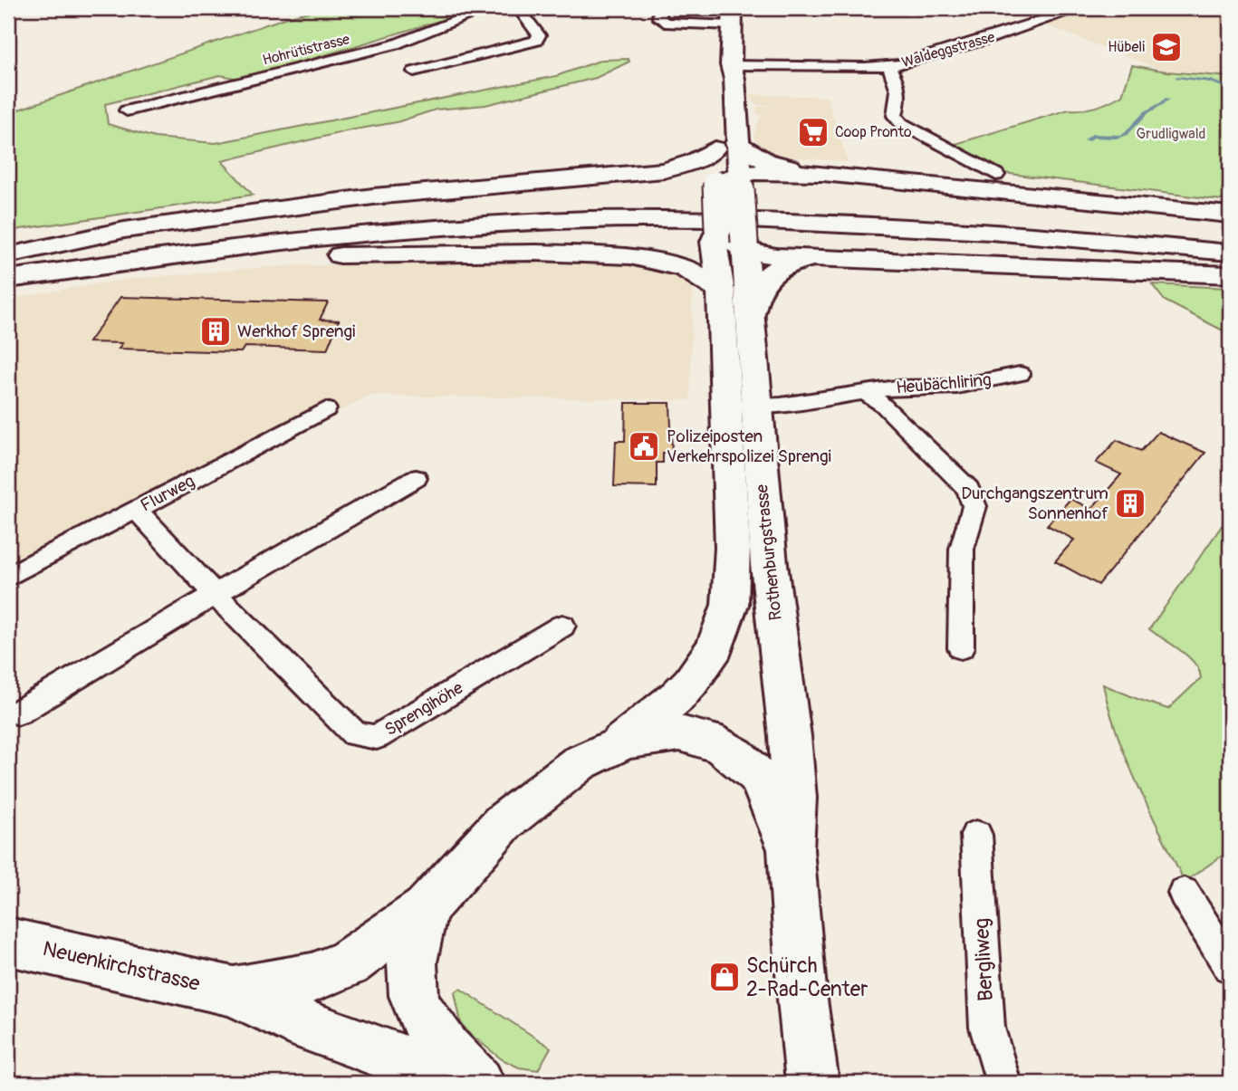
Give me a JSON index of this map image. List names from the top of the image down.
{
  "streets": {
    "main road": ["Rothenburgstrasse", "Neuenkirchstrasse"],
    "street": [
      "Hohrütistrasse",
      "Waldeggstrasse",
      "Heubächliring",
      "Flurweg",
      "Sprengihöhe",
      "Bergliweg"
    ]
  },
  "crossings": [
    ["Waldeggstrasse", "Rothenburgstrasse"],
    ["Heubächliring", "Rothenburgstrasse"],
    ["Flurweg", "Sprengihöhe"]
  ],
  "parks": ["Grudligwald"],
  "places": {
    "school or university": ["Hübeli"],
    "supermarket": ["Coop Pronto"],
    "building": ["Werkhof Sprengi", "Durchgangszentrum Sonnenhof"],
    "public building": ["Polizeiposten Verkehrspolizei Sprengi"],
    "shop": ["Schürch 2-Rad-Center"]
  }
}
